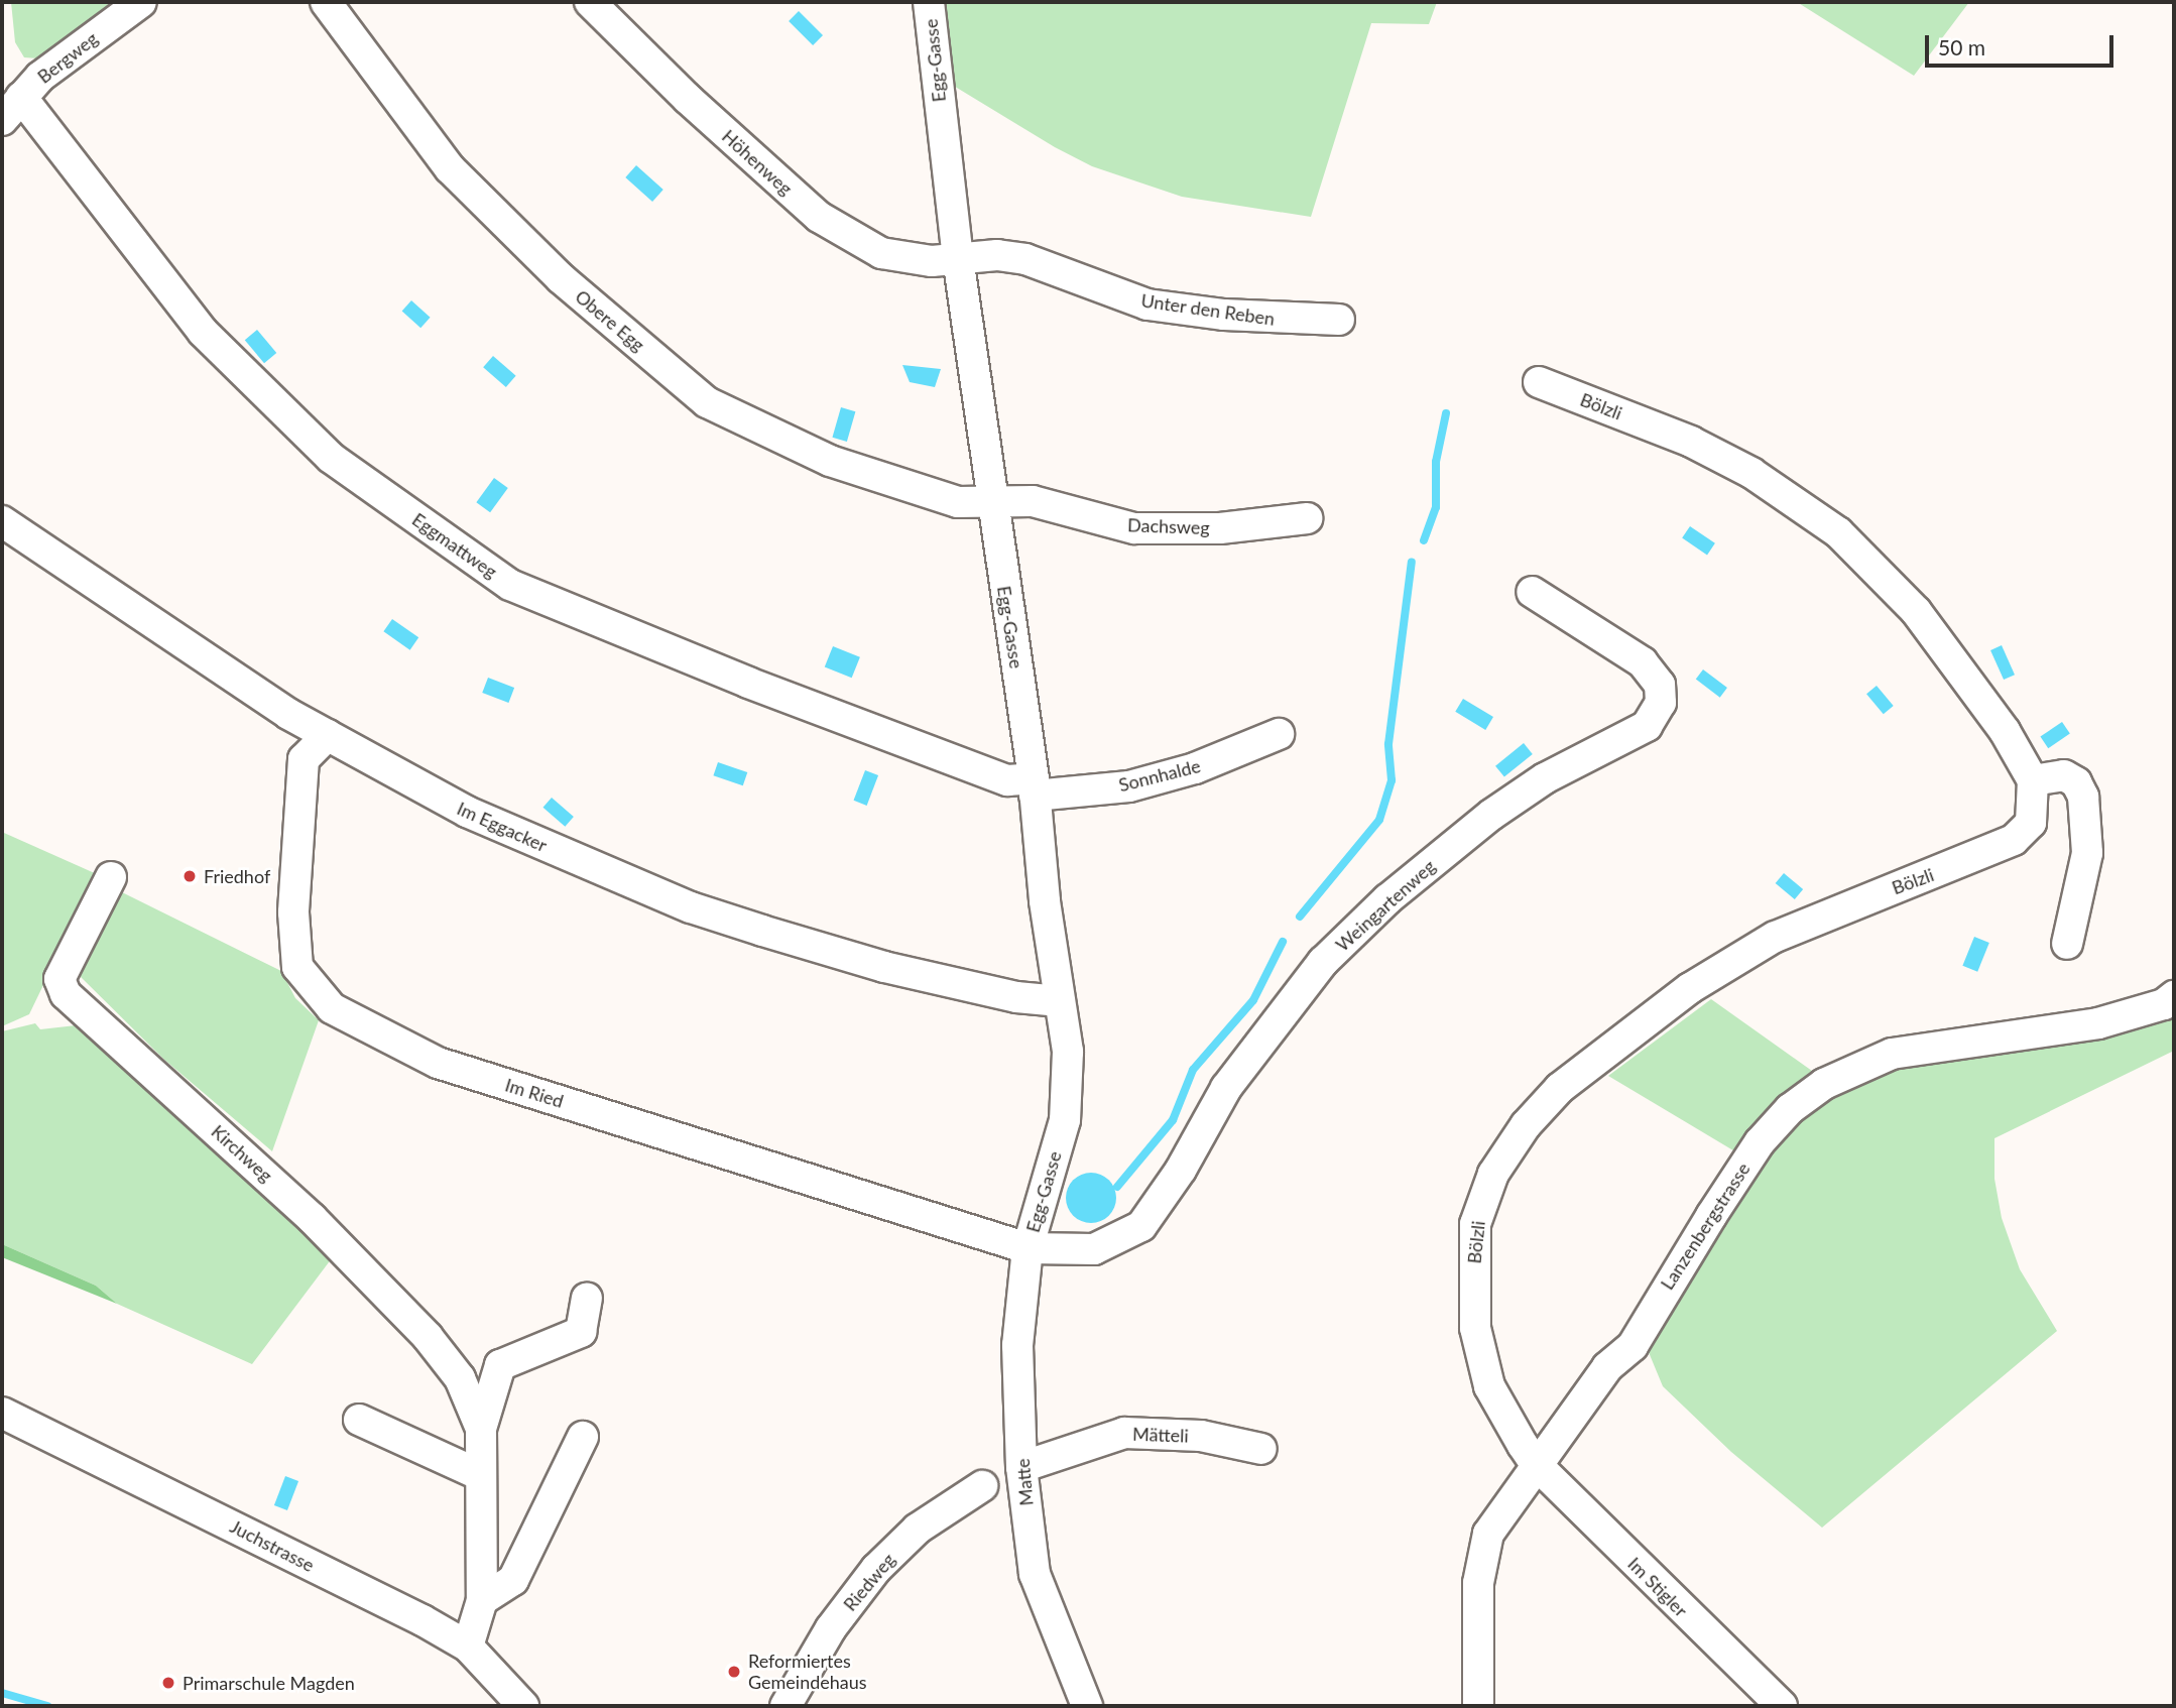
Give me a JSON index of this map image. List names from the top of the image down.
{
  "streets": {
    "street": [
      "Bergweg",
      "Egg-Gasse",
      "Höhenweg",
      "Unter den Reben",
      "Obere Egg",
      "Bölzli",
      "Dachsweg",
      "Eggmattweg",
      "Sonnhalde",
      "Im Eggacker",
      "Weingartenweg",
      "Im Ried",
      "Kirchweg",
      "Lanzenbergstrasse",
      "Mätteli",
      "Matte",
      "Juchstrasse",
      "Riedweg",
      "Im Stigler"
    ]
  },
  "crossings": [
    ["Bergweg", "Eggmattweg"],
    ["Egg-Gasse", "Höhenweg"],
    ["Egg-Gasse", "Unter den Reben"],
    ["Egg-Gasse", "Obere Egg"],
    ["Egg-Gasse", "Dachsweg"],
    ["Egg-Gasse", "Eggmattweg"],
    ["Egg-Gasse", "Sonnhalde"],
    ["Egg-Gasse", "Im Eggacker"],
    ["Egg-Gasse", "Weingartenweg"],
    ["Egg-Gasse", "Im Ried"],
    ["Egg-Gasse", "Matte"],
    ["Höhenweg", "Unter den Reben"],
    ["Obere Egg", "Dachsweg"],
    ["Bölzli", "Lanzenbergstrasse"],
    ["Bölzli", "Im Stigler"],
    ["Eggmattweg", "Sonnhalde"],
    ["Im Eggacker", "Im Ried"],
    ["Weingartenweg", "Im Ried"],
    ["Weingartenweg", "Matte"],
    ["Im Ried", "Matte"],
    ["Kirchweg", "Juchstrasse"],
    ["Lanzenbergstrasse", "Im Stigler"],
    ["Mätteli", "Matte"]
  ],
  "places": ["Friedhof", "Reformiertes Gemeindehaus", "Primarschule Magden"],
  "scale_bar": "50 m"
}
